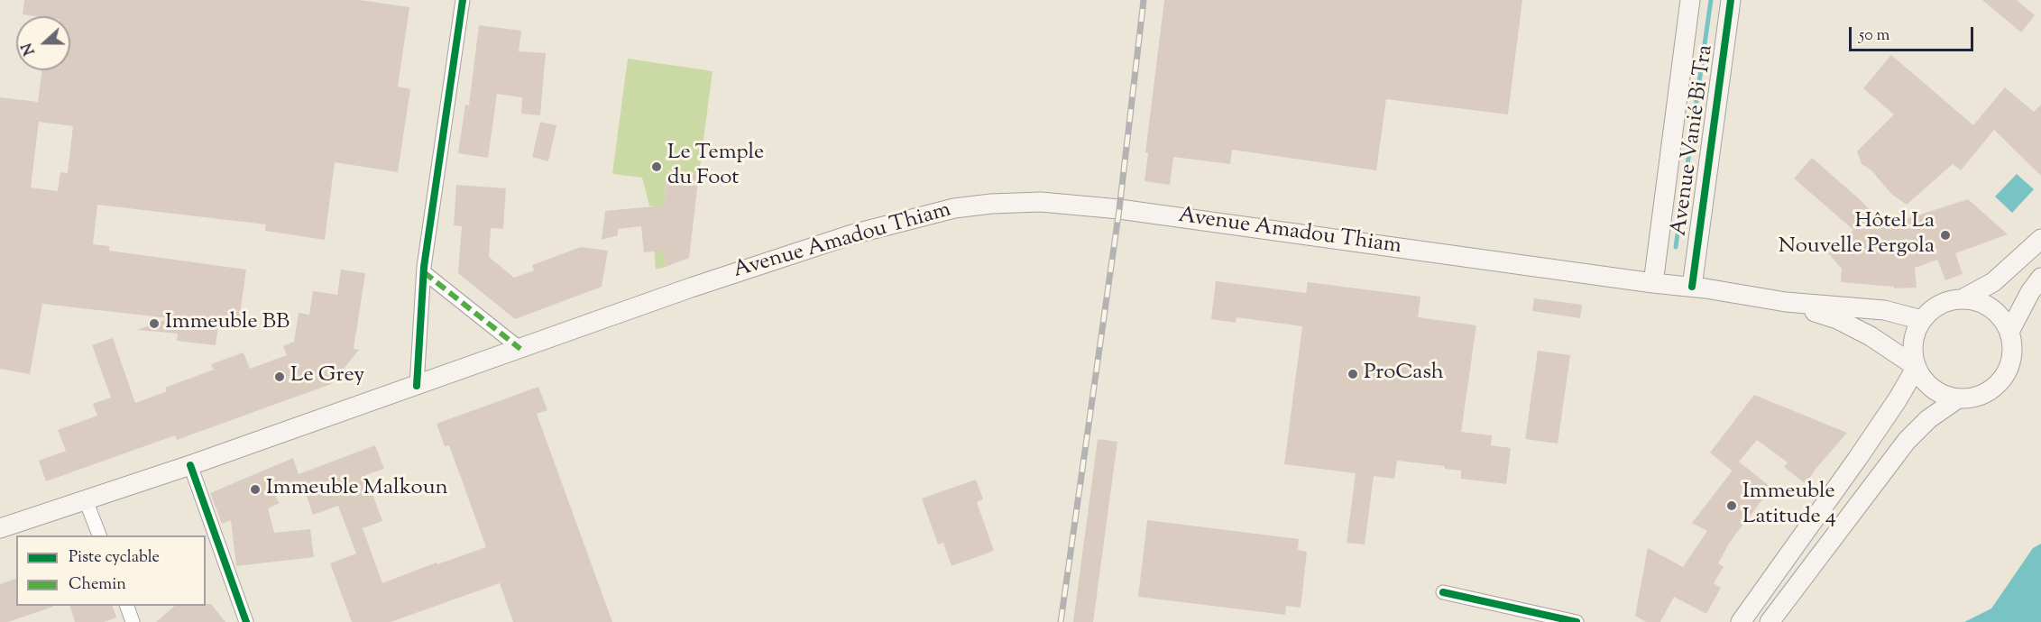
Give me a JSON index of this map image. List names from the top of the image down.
{
  "streets": {
    "main road": ["Avenue Vanié Bi Tra", "Avenue Amadou Thiam"]
  },
  "crossings": [
    ["Avenue Vanié Bi Tra", "Avenue Amadou Thiam"]
  ],
  "places": [
    "Le Temple du Foot",
    "Hôtel La Nouvelle Pergola",
    "Immeuble BB",
    "ProCash",
    "Le Grey",
    "Immeuble Malkoun",
    "Immeuble Latitude 4"
  ],
  "legend": ["Piste cyclable", "Chemin"],
  "scale_bar": "50 m",
  "north": "left"
}
